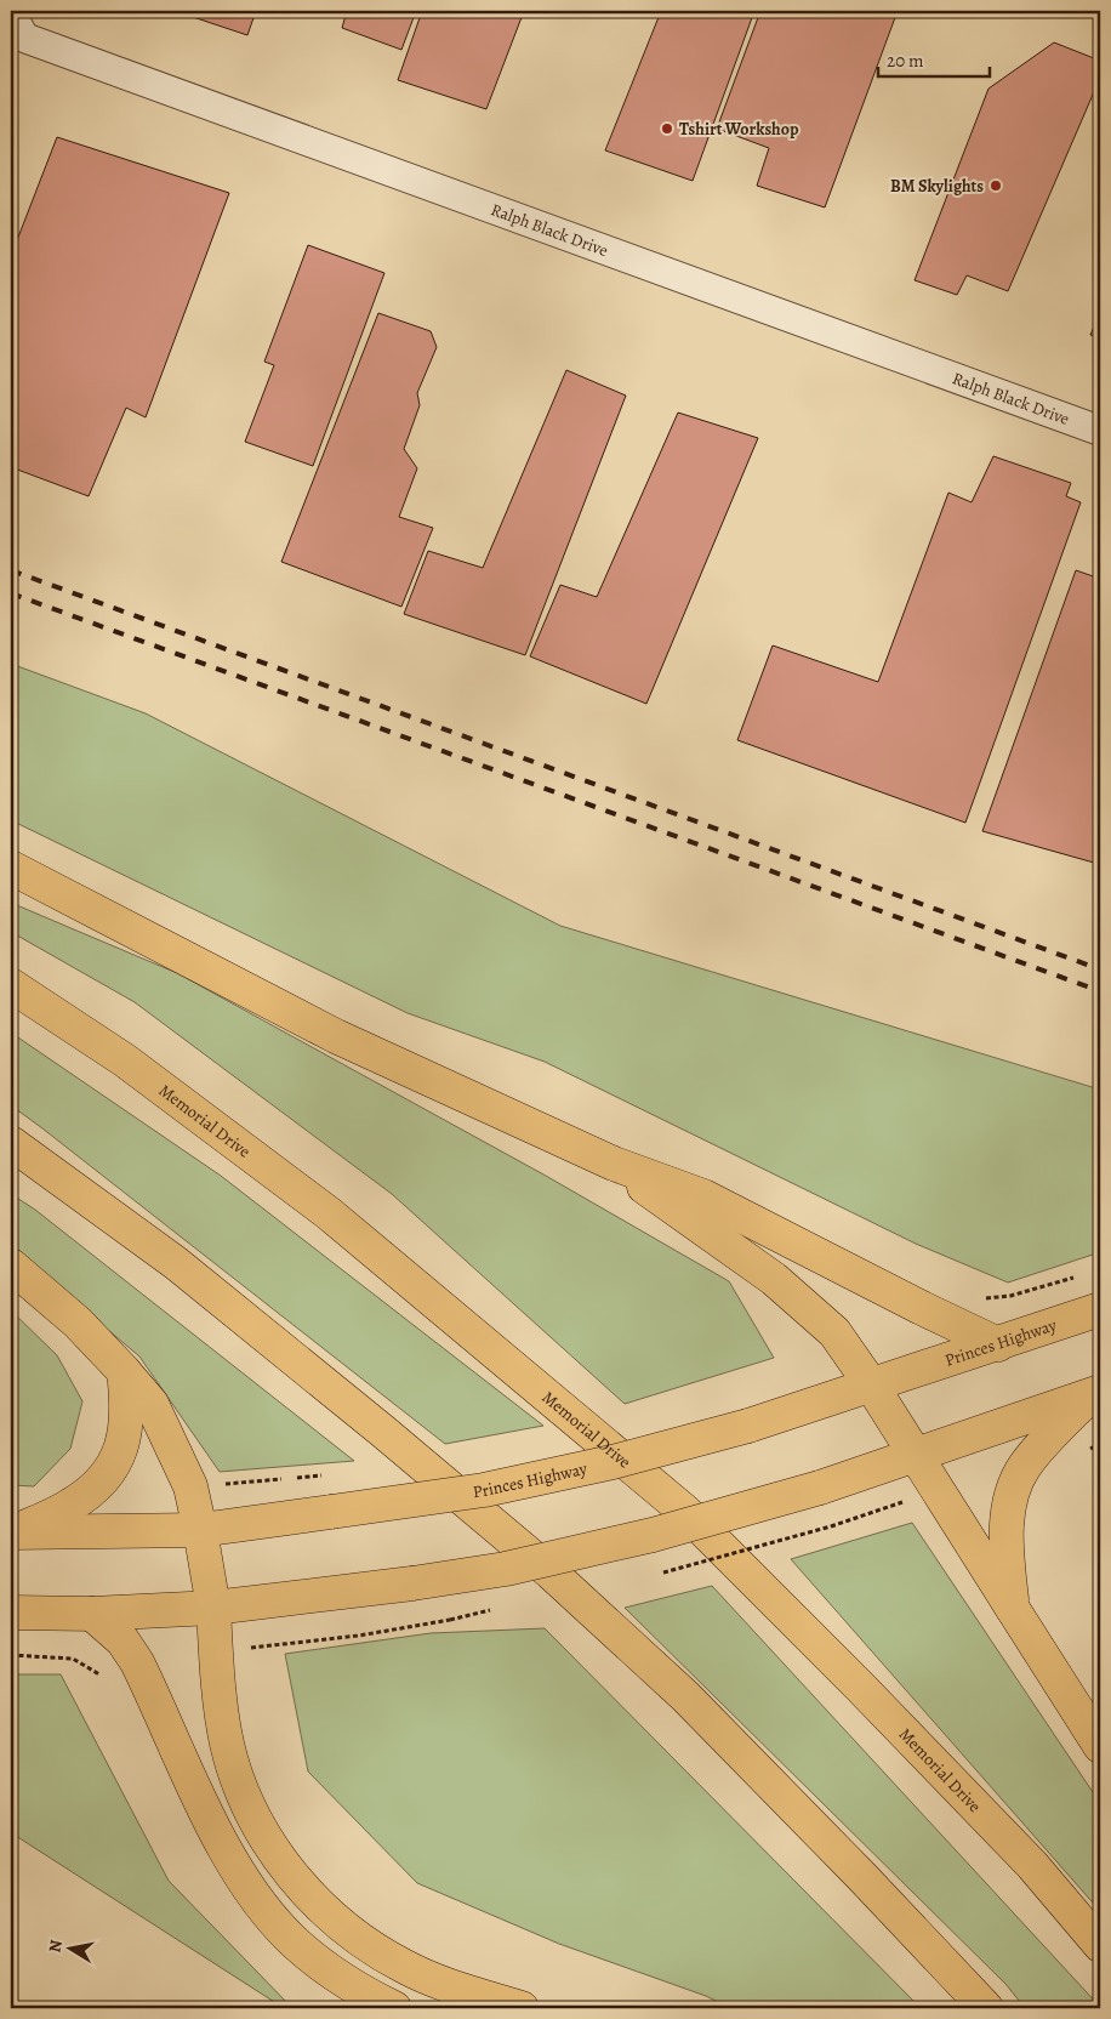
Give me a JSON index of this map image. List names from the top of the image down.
{
  "streets": {
    "main road": ["Memorial Drive", "Princes Highway"],
    "street": ["Ralph Black Drive"]
  },
  "places": ["Tshirt Workshop", "BM Skylights"],
  "scale_bar": "20 m",
  "north": "left"
}
